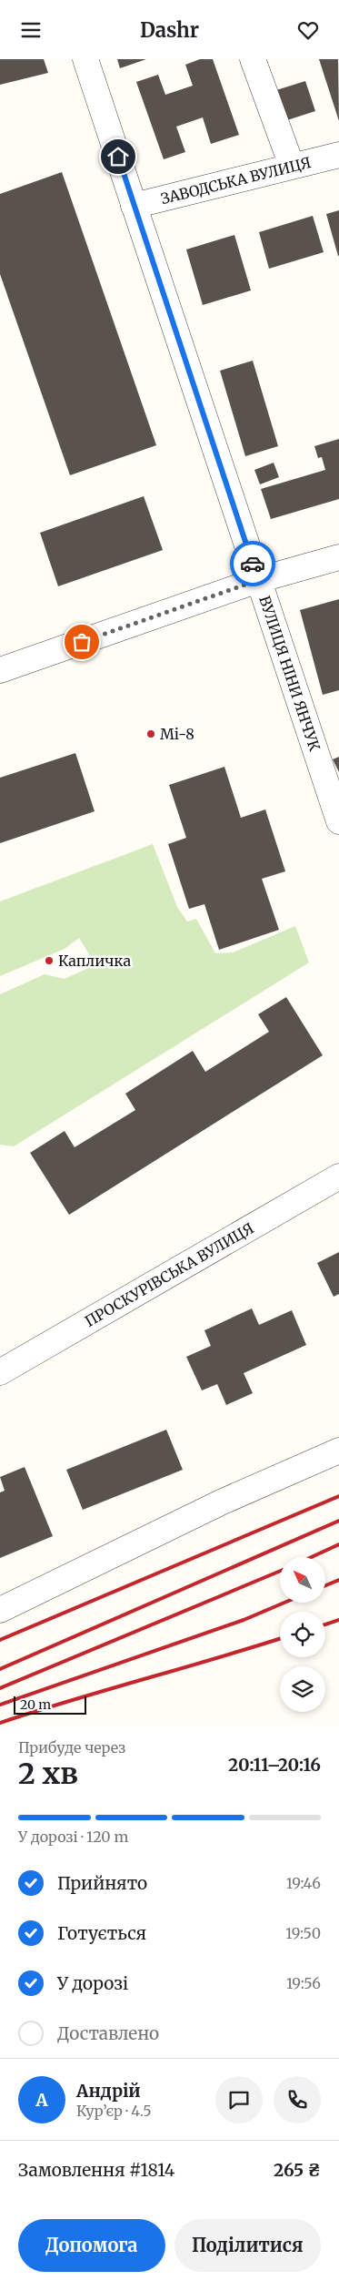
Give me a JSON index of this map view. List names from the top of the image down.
{
  "streets": {
    "street": ["ЗАВОДСЬКА ВУЛИЦЯ", "ВУЛИЦЯ НІНИ ЯНЧУК", "ПРОСКУРІВСЬКА ВУЛИЦЯ"]
  },
  "crossings": [
    ["ЗАВОДСЬКА ВУЛИЦЯ", "ВУЛИЦЯ НІНИ ЯНЧУК"]
  ],
  "places": ["Mi-8", "Капличка"],
  "scale_bar": "20 m",
  "north": "top left",
  "page": {
    "header": "Dashr",
    "scale": "20 m",
    "heading": ["2 хв", "Прибуде через", "20:11–20:16"],
    "panel": [
      "Андрій",
      "Кур’єр · 4.5",
      "Замовлення #1814",
      "265 ₴"
    ],
    "bar": "У дорозі · 120 m",
    "list": [
      ["Прийнято", "19:46"],
      ["Готується", "19:50"],
      ["У дорозі", "19:56"],
      "Доставлено"
    ],
    "round": "А",
    "buttons": ["Допомога", "Поділитися"]
  }
}
